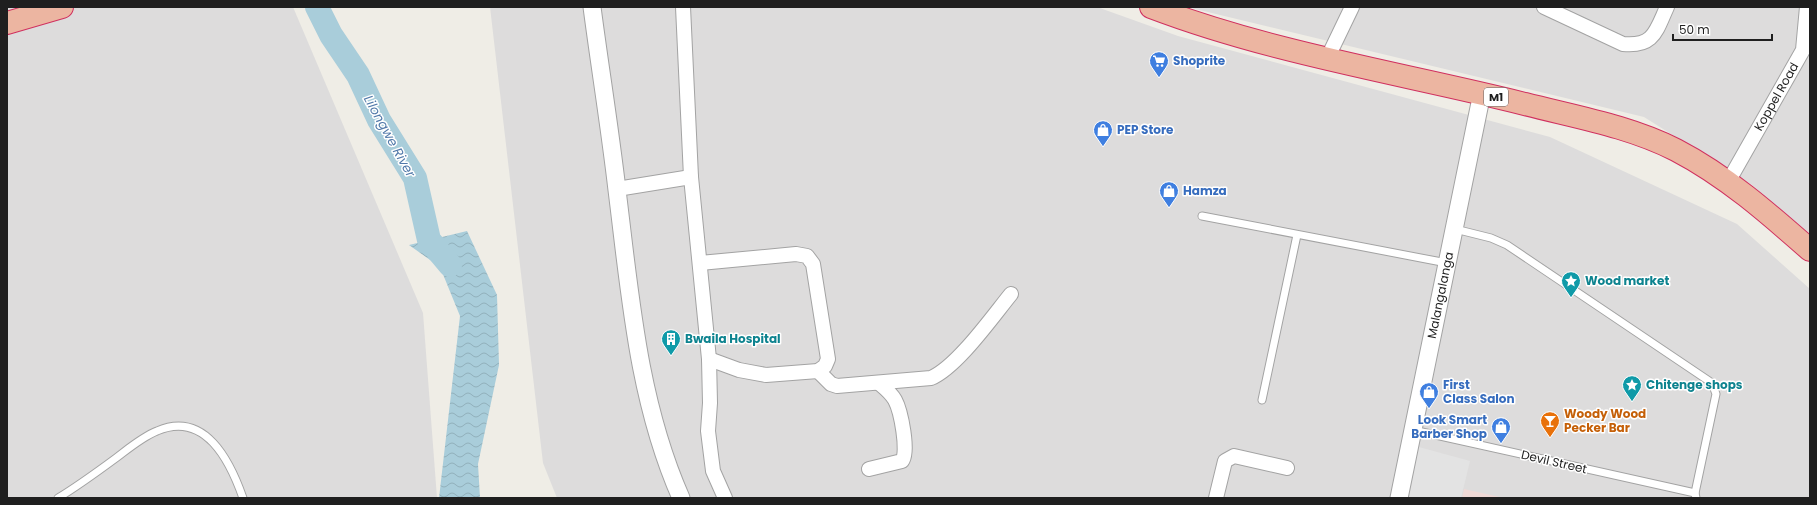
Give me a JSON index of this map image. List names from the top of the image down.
{
  "streets": {
    "highway": ["M1"],
    "street": ["Koppel Road", "Malangalanga"],
    "lane": ["Devil Street"]
  },
  "crossings": [
    ["M1", "Koppel Road"],
    ["M1", "Malangalanga"],
    ["Malangalanga", "Devil Street"]
  ],
  "water": ["Lilongwe River"],
  "places": {
    "supermarket": ["Shoprite"],
    "shop": [
      "PEP Store",
      "Hamza",
      "First Class Salon",
      "Look Smart Barber Shop"
    ],
    "place": ["Wood market", "Chitenge shops"],
    "building": ["Bwaila Hospital"],
    "bar": ["Woody Wood Pecker Bar"]
  },
  "scale_bar": "50 m"
}
